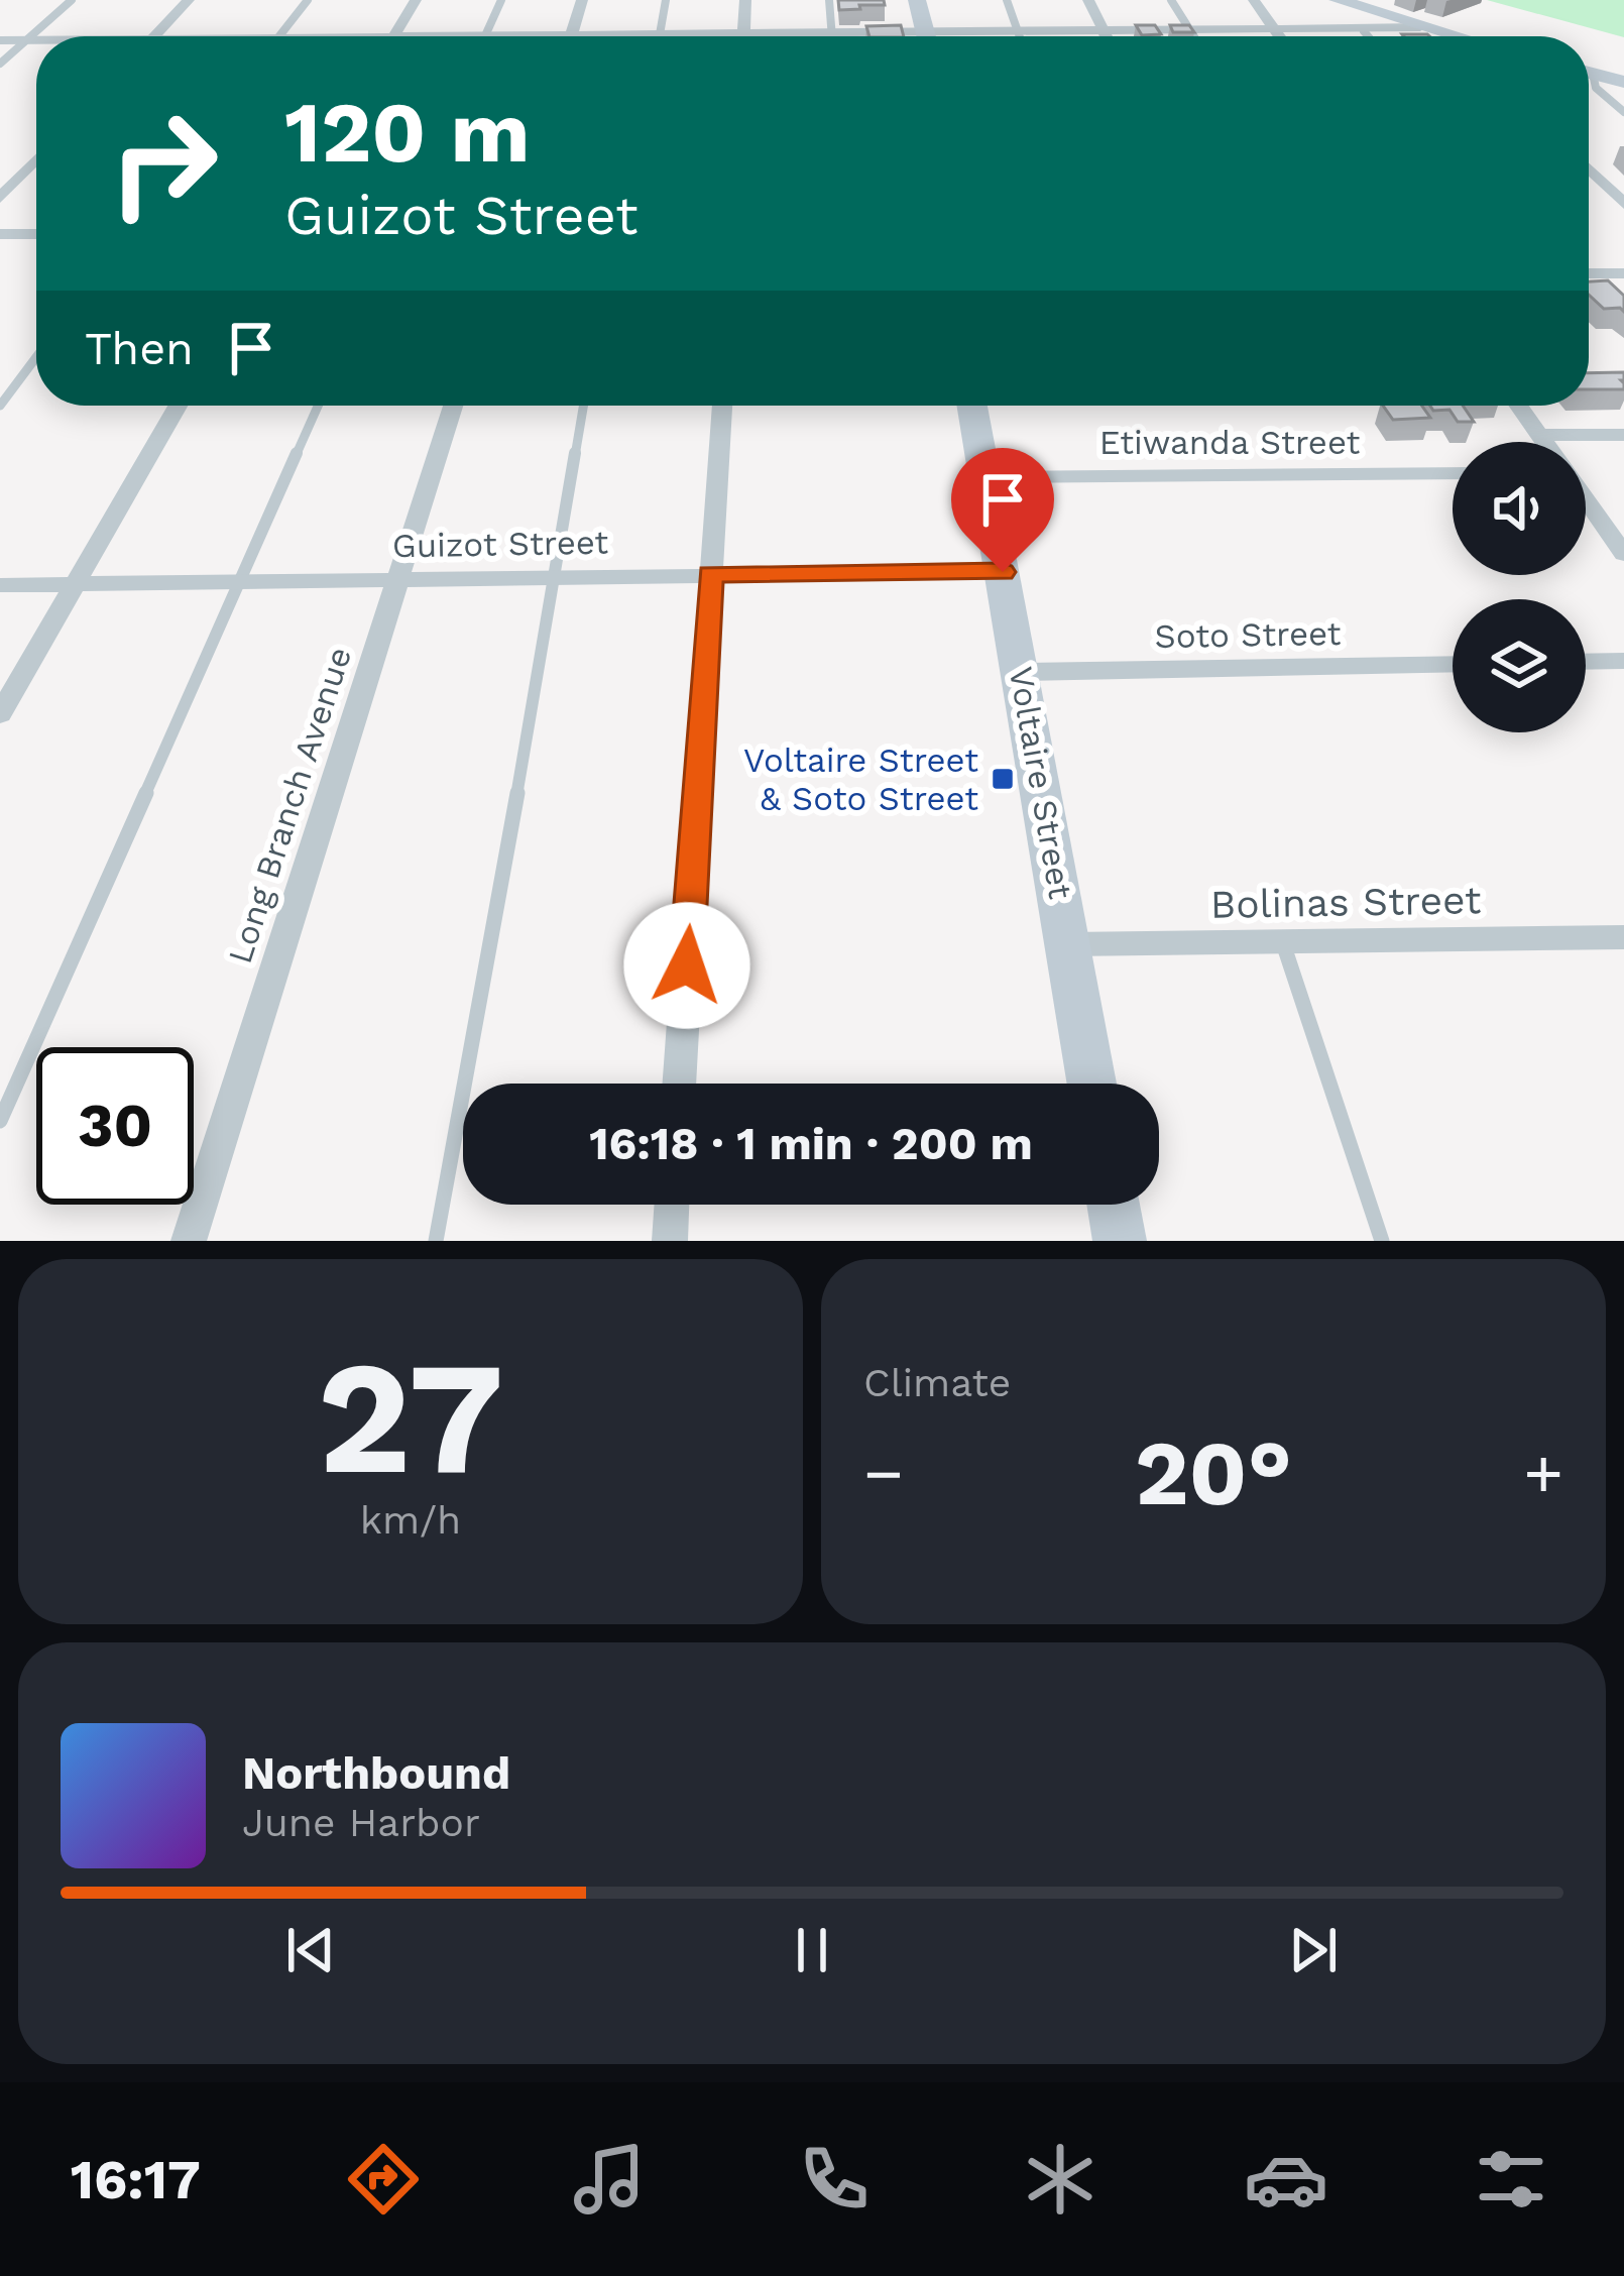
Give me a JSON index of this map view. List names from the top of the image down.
{
  "streets": {
    "main road": ["Voltaire Street"],
    "street": [
      "Etiwanda Street",
      "Guizot Street",
      "Soto Street",
      "Long Branch Avenue",
      "Bolinas Street"
    ]
  },
  "crossings": [
    ["Etiwanda Street", "Voltaire Street"],
    ["Guizot Street", "Voltaire Street"],
    ["Guizot Street", "Long Branch Avenue"],
    ["Soto Street", "Voltaire Street"],
    ["Voltaire Street", "Bolinas Street"]
  ],
  "places": {
    "transit": ["Voltaire Street & Soto Street"]
  },
  "page": {
    "turn": ["120 m", "Guizot Street"],
    "then": "Then",
    "limit": "30",
    "trip": "16:18 · 1 min · 200 m",
    "tile": [
      ["27", "km/h"],
      "Climate"
    ],
    "heat": ["−", "20°", "+"],
    "song": ["Northbound", "June Harbor"],
    "tabs": "16:17"
  }
}
